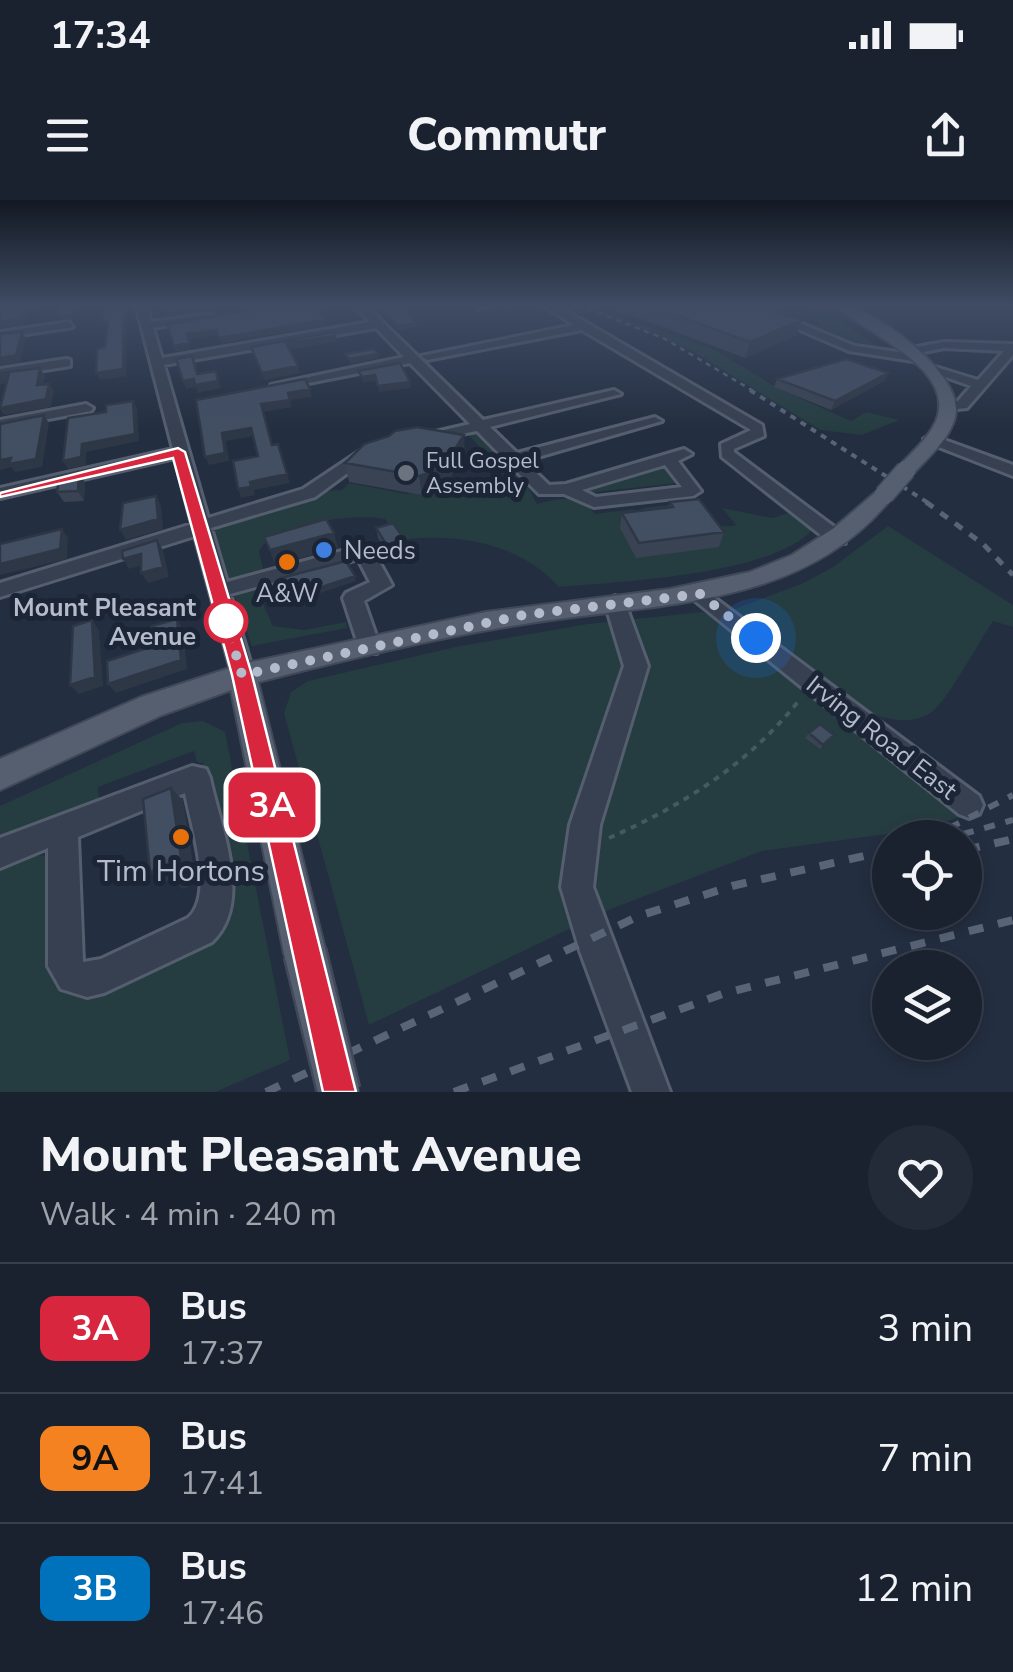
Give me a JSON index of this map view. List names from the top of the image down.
{
  "streets": {
    "street": ["Irving Road East"]
  },
  "places": [
    "Full Gospel Assembly",
    "Needs",
    "A&W",
    "Mount Pleasant Avenue",
    "Tim Hortons"
  ],
  "lines": ["bus line 3A"],
  "page": {
    "status": "17:34",
    "header": "Commutr",
    "on_map": "3A",
    "heading": ["Mount Pleasant Avenue", "Walk · 4 min · 240 m"],
    "list": [
      {
        "mark": "3A",
        "name": "Bus",
        "note": "17:37",
        "value": "3 min"
      },
      {
        "mark": "9A",
        "name": "Bus",
        "note": "17:41",
        "value": "7 min"
      },
      {
        "mark": "3B",
        "name": "Bus",
        "note": "17:46",
        "value": "12 min"
      }
    ]
  }
}
